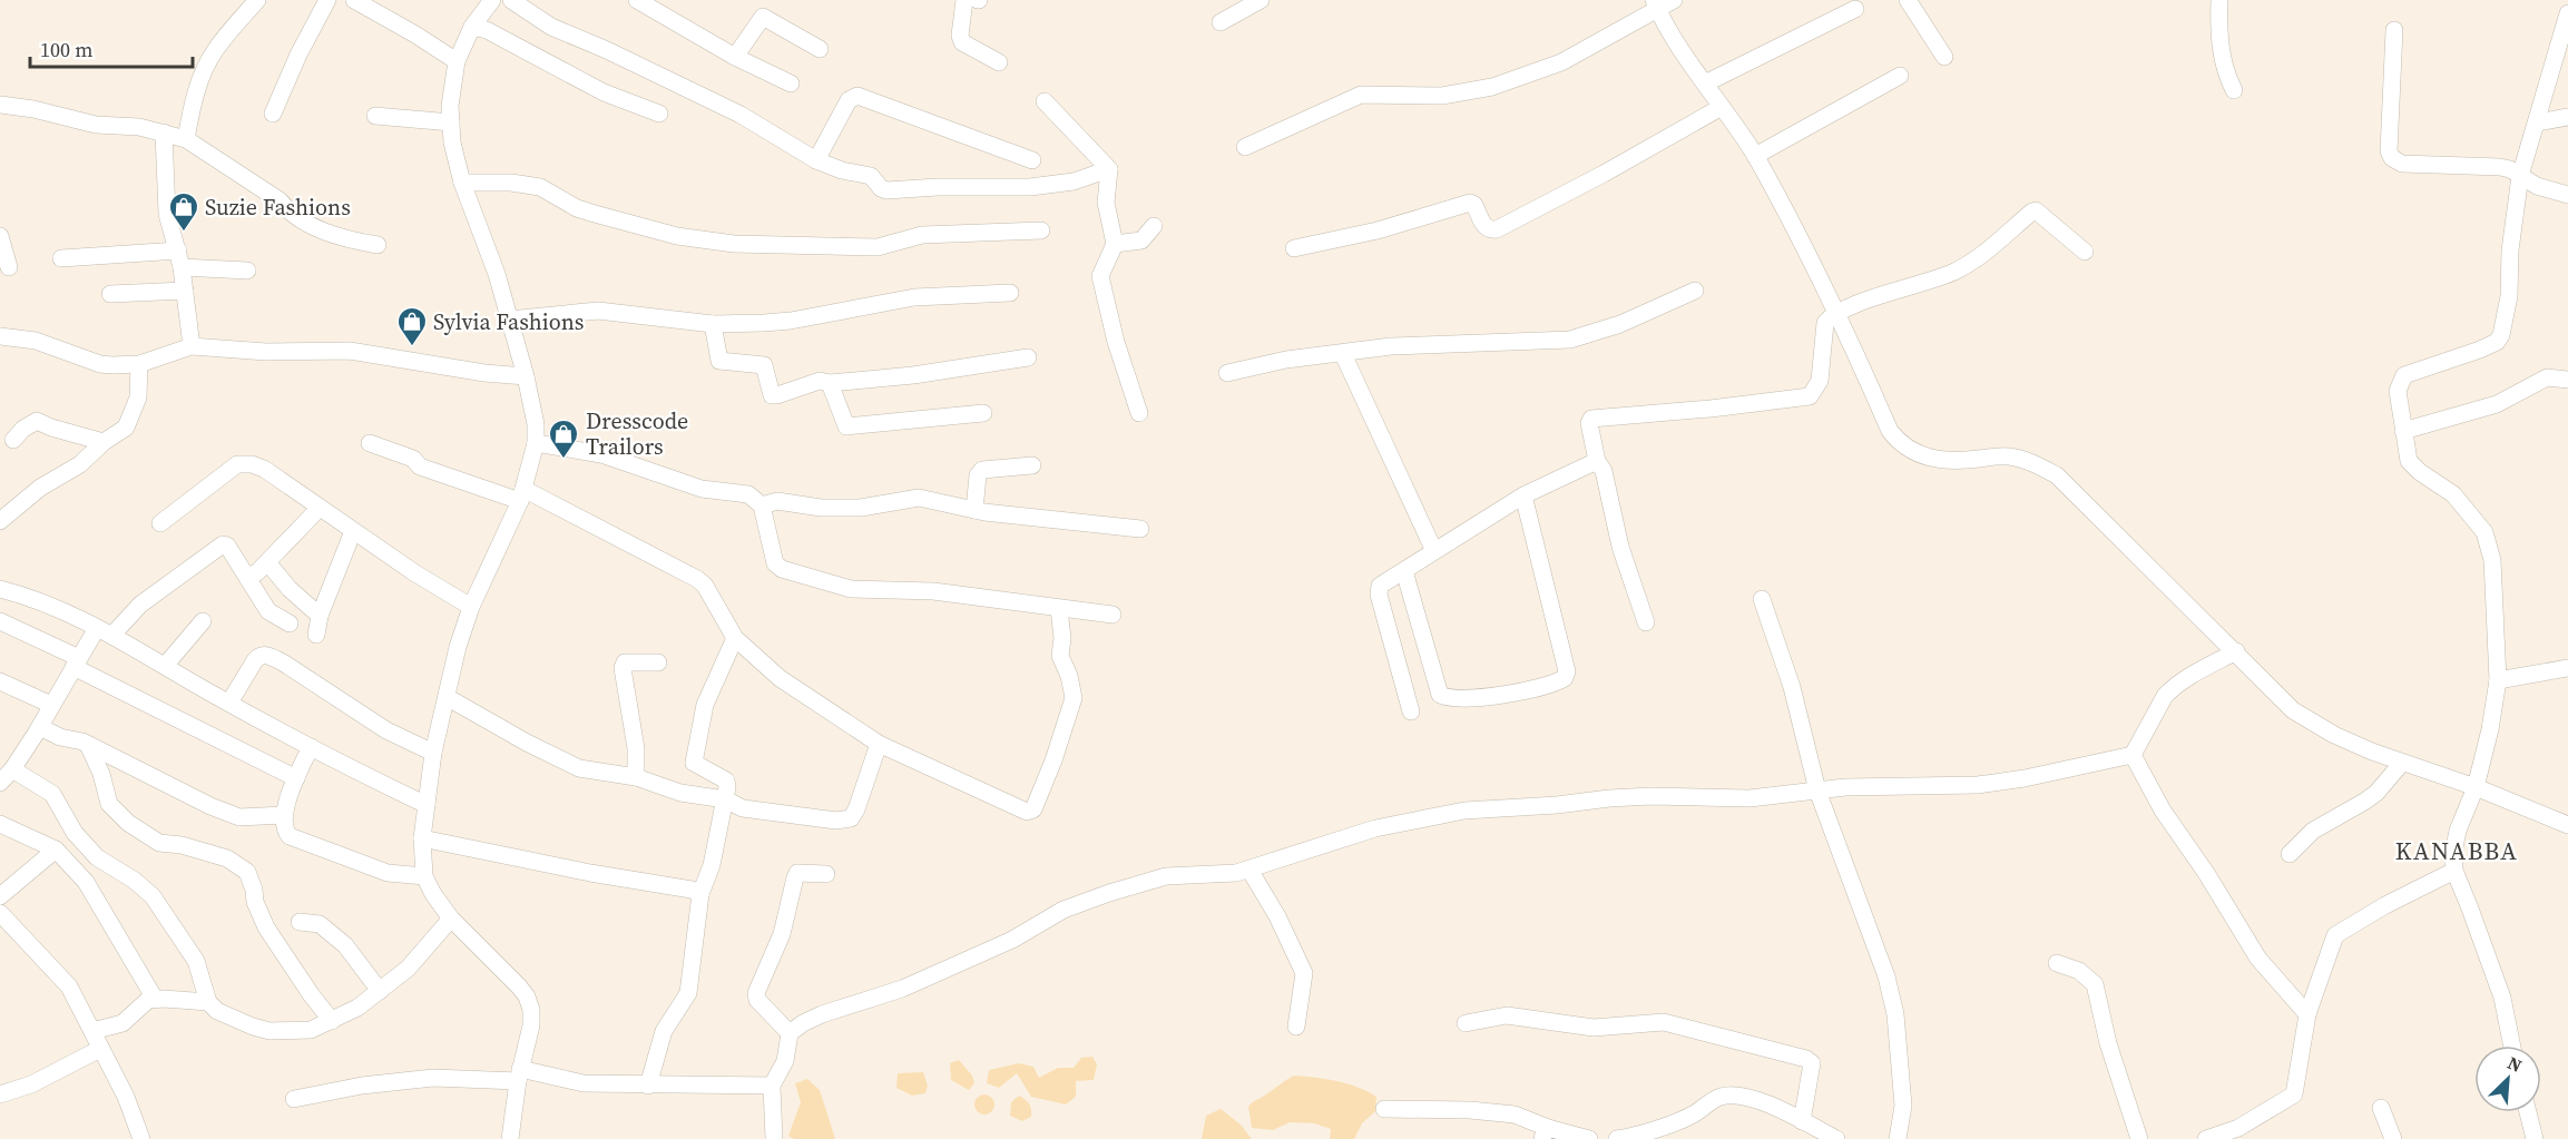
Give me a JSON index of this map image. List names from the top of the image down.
{
  "districts": ["KANABBA"],
  "places": {
    "shop": ["Suzie Fashions", "Sylvia Fashions", "Dresscode Trailors"]
  },
  "scale_bar": "100 m",
  "north": "top right"
}
